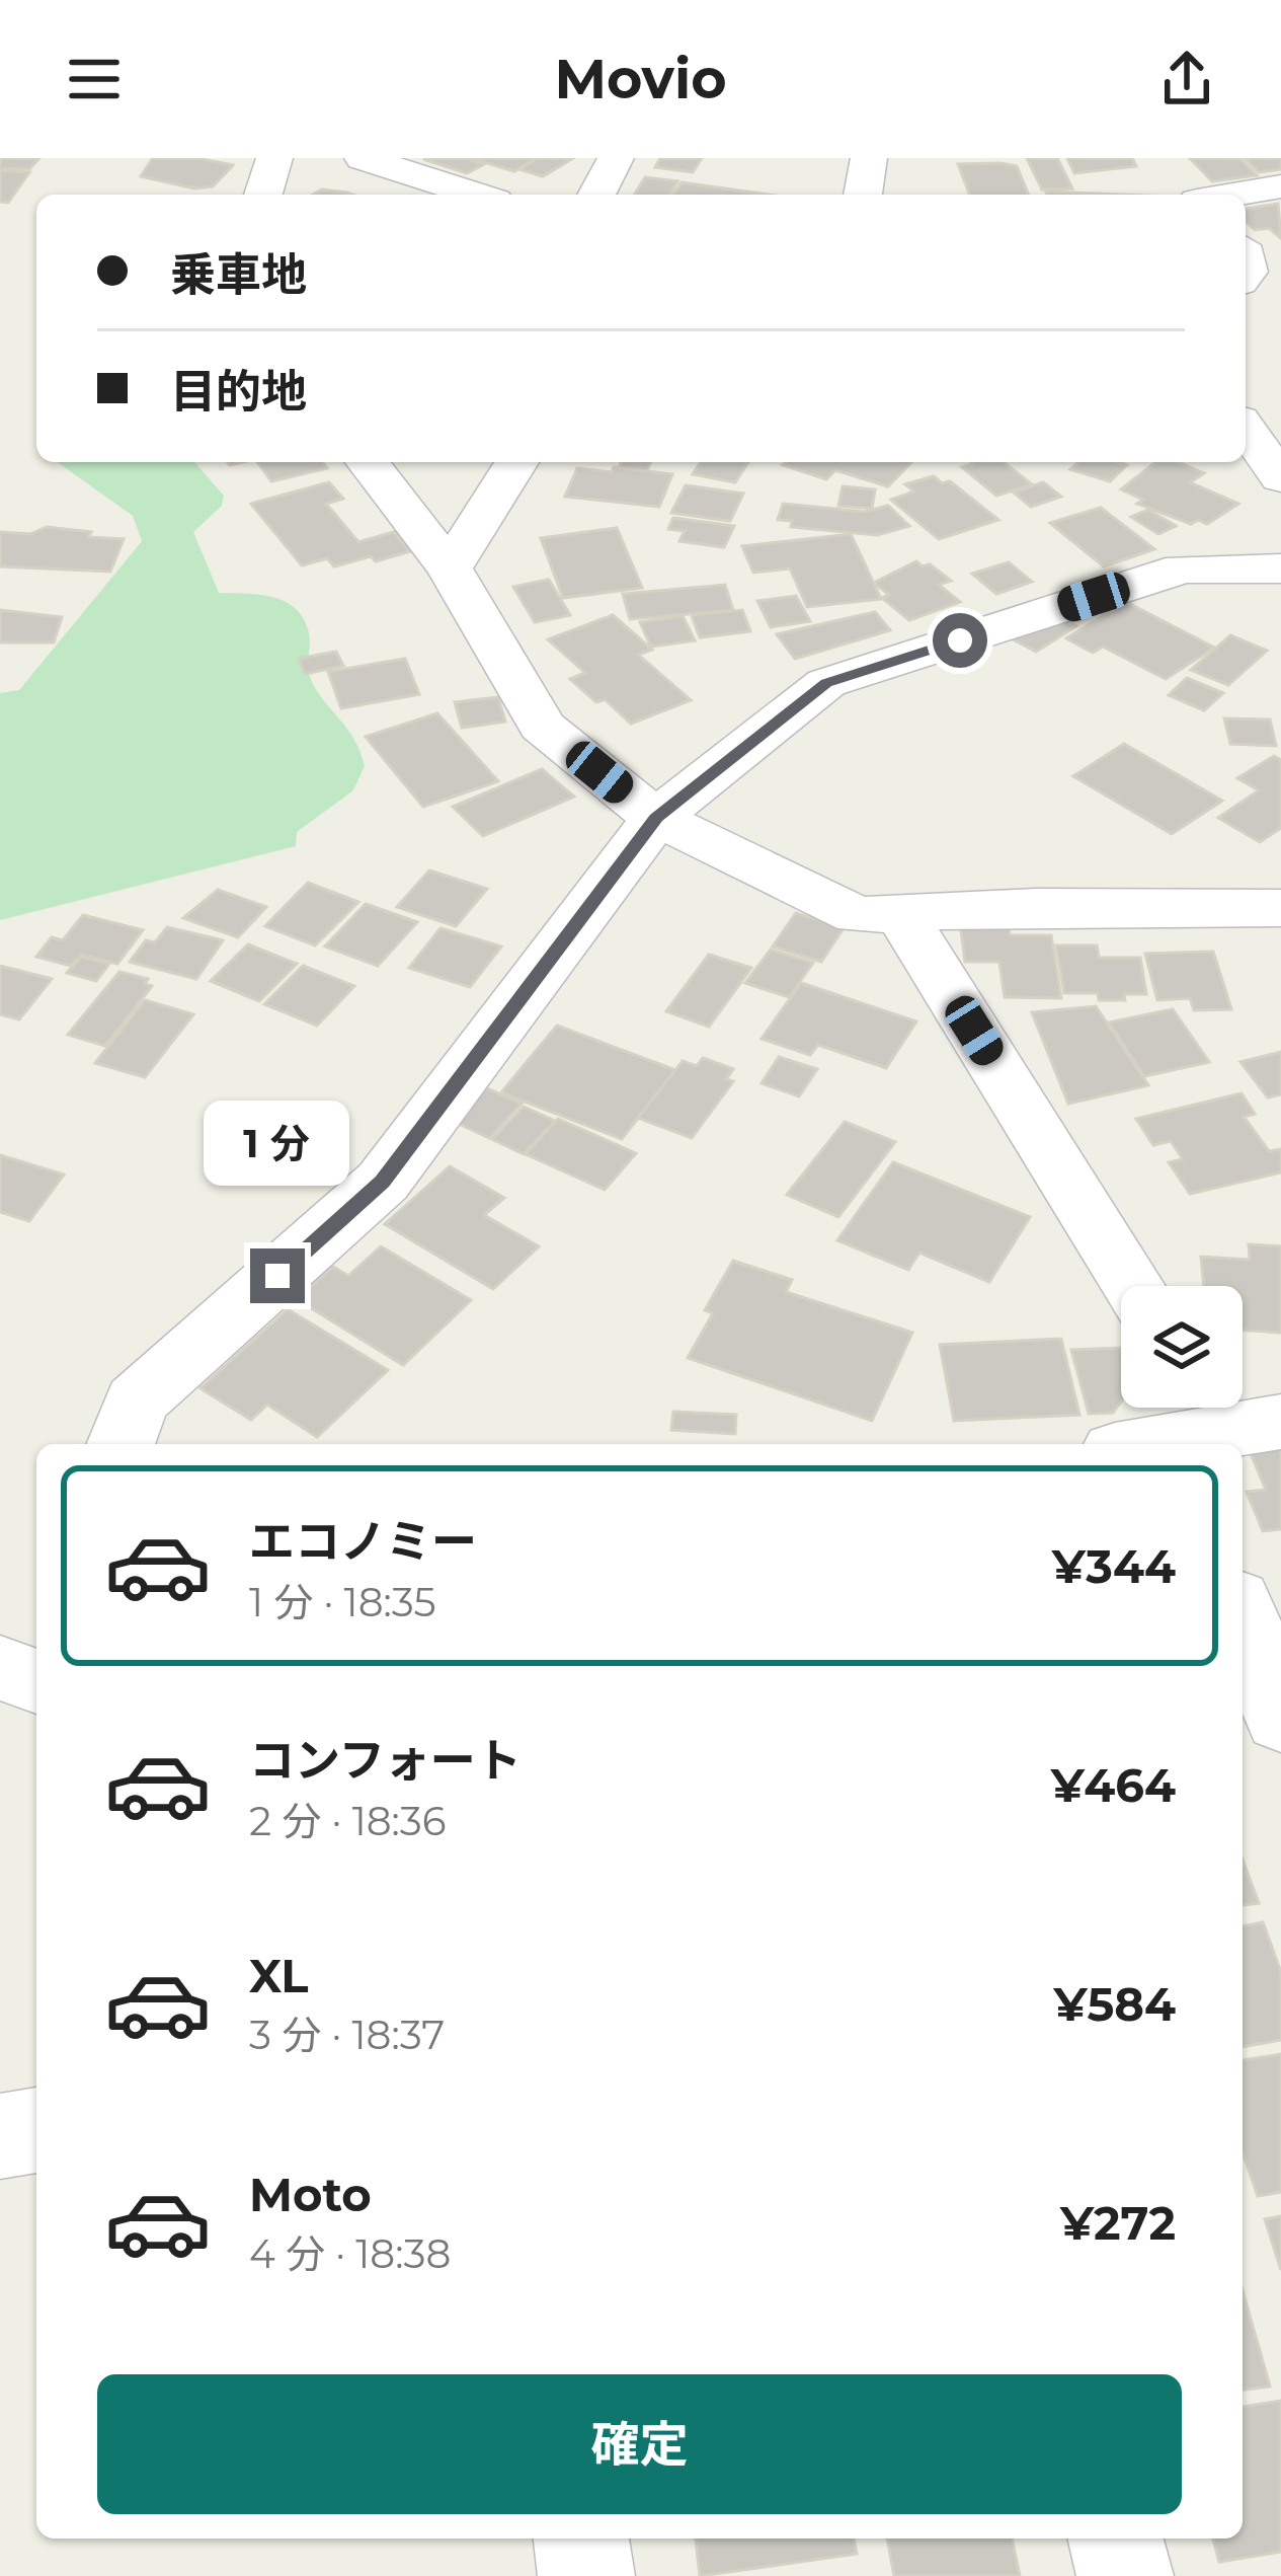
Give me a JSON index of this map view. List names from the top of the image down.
{
  "page": {
    "header": "Movio",
    "banner": ["乗車地", "目的地"],
    "bubble": "1 分",
    "list": [
      {
        "name": "エコノミー",
        "note": "1 分 · 18:35",
        "value": "¥344"
      },
      {
        "name": "コンフォート",
        "note": "2 分 · 18:36",
        "value": "¥464"
      },
      {
        "name": "XL",
        "note": "3 分 · 18:37",
        "value": "¥584"
      },
      {
        "name": "Moto",
        "note": "4 分 · 18:38",
        "value": "¥272"
      }
    ],
    "buttons": "確定"
  }
}
